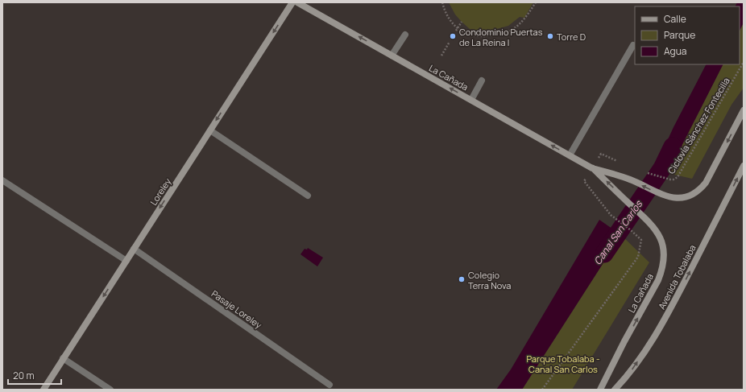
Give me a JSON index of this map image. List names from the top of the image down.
{
  "streets": {
    "main road": ["La Cañada", "Loreley", "Avenida Tobalaba"],
    "street": ["Pasaje Loreley"],
    "path": ["Ciclovía Sánchez Fontecilla"]
  },
  "crossings": [
    ["Loreley", "Pasaje Loreley"]
  ],
  "one_way": ["Loreley", "Avenida Tobalaba"],
  "water": ["Canal San Carlos"],
  "parks": ["Parque Tobalaba - Canal San Carlos"],
  "places": ["Condominio Puertas de La Reina I", "Torre D", "Colegio Terra Nova"],
  "legend": ["Calle", "Parque", "Agua"],
  "scale_bar": "20 m"
}
